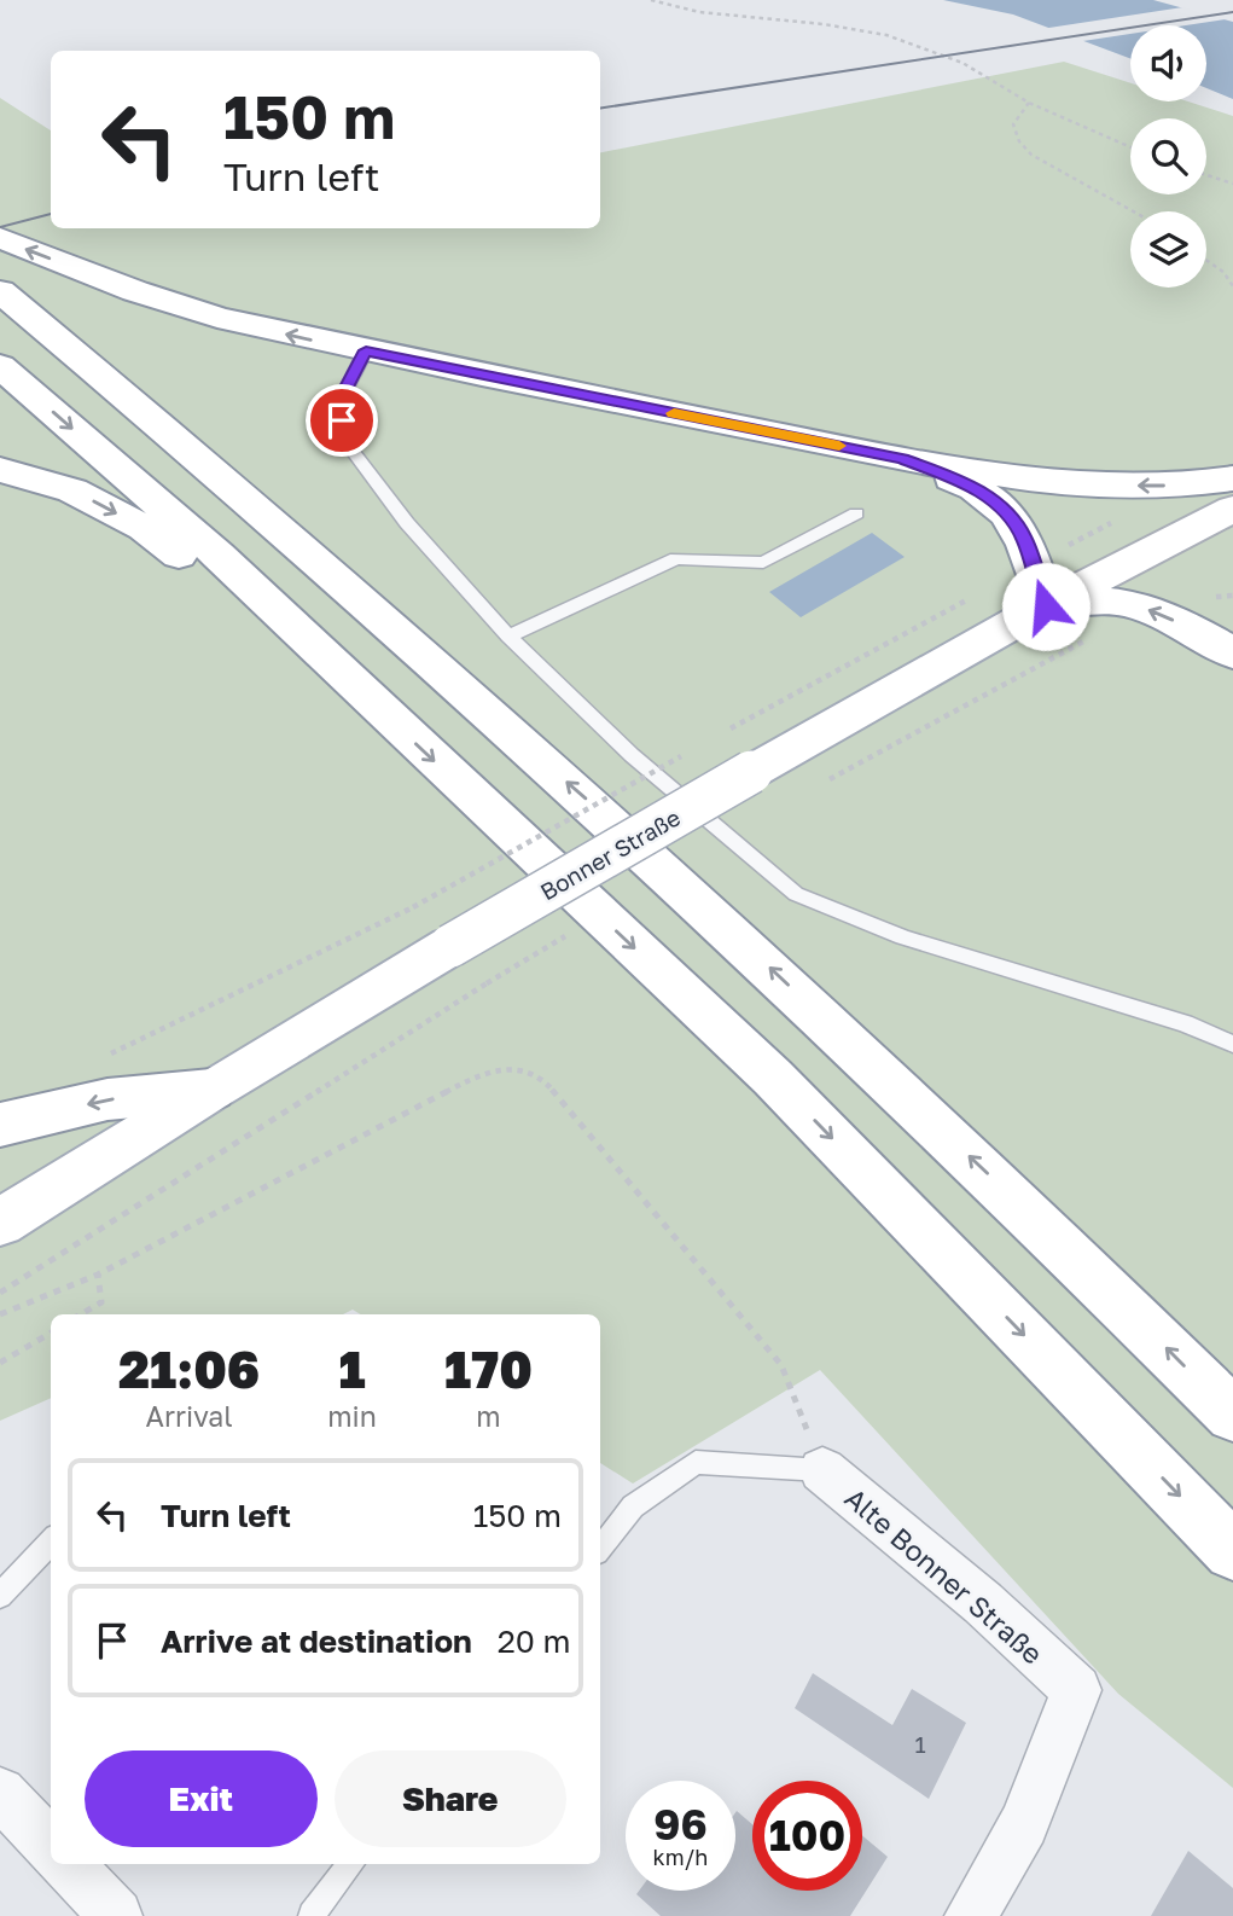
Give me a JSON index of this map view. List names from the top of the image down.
{
  "streets": {
    "main road": ["Bonner Straße"],
    "street": ["Alte Bonner Straße"]
  },
  "house_numbers": ["1"],
  "page": {
    "turn": ["150 m", "Turn left"],
    "eta": [
      "21:06",
      "Arrival",
      "1",
      "min",
      "170",
      "m"
    ],
    "list": [
      {
        "name": "Turn left",
        "value": "150 m"
      },
      {
        "name": "Arrive at destination",
        "value": "20 m"
      }
    ],
    "buttons": ["Exit", "Share"],
    "speed": "96 km/h",
    "limit": "100"
  }
}
